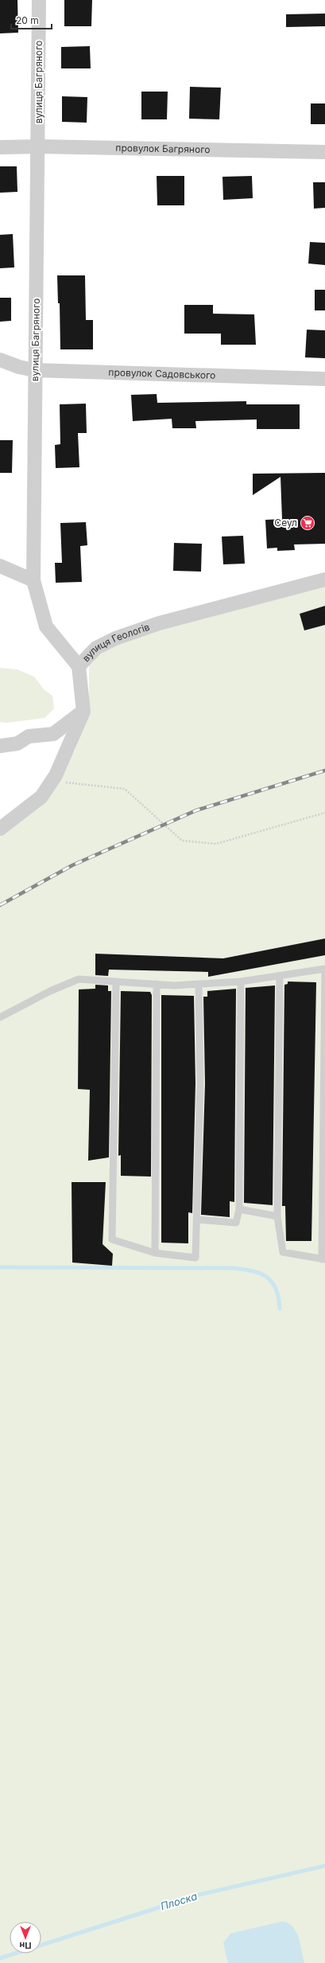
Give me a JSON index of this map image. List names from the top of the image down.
{
  "streets": {
    "street": [
      "вулиця Багряного",
      "провулок Багряного",
      "провулок Садовського",
      "вулиця Геологів"
    ]
  },
  "crossings": [
    ["вулиця Багряного", "провулок Багряного"],
    ["вулиця Багряного", "провулок Садовського"],
    ["вулиця Багряного", "вулиця Геологів"]
  ],
  "water": ["Плоска"],
  "places": {
    "supermarket": ["Сеул"]
  },
  "scale_bar": "20 m",
  "north": "bottom"
}
